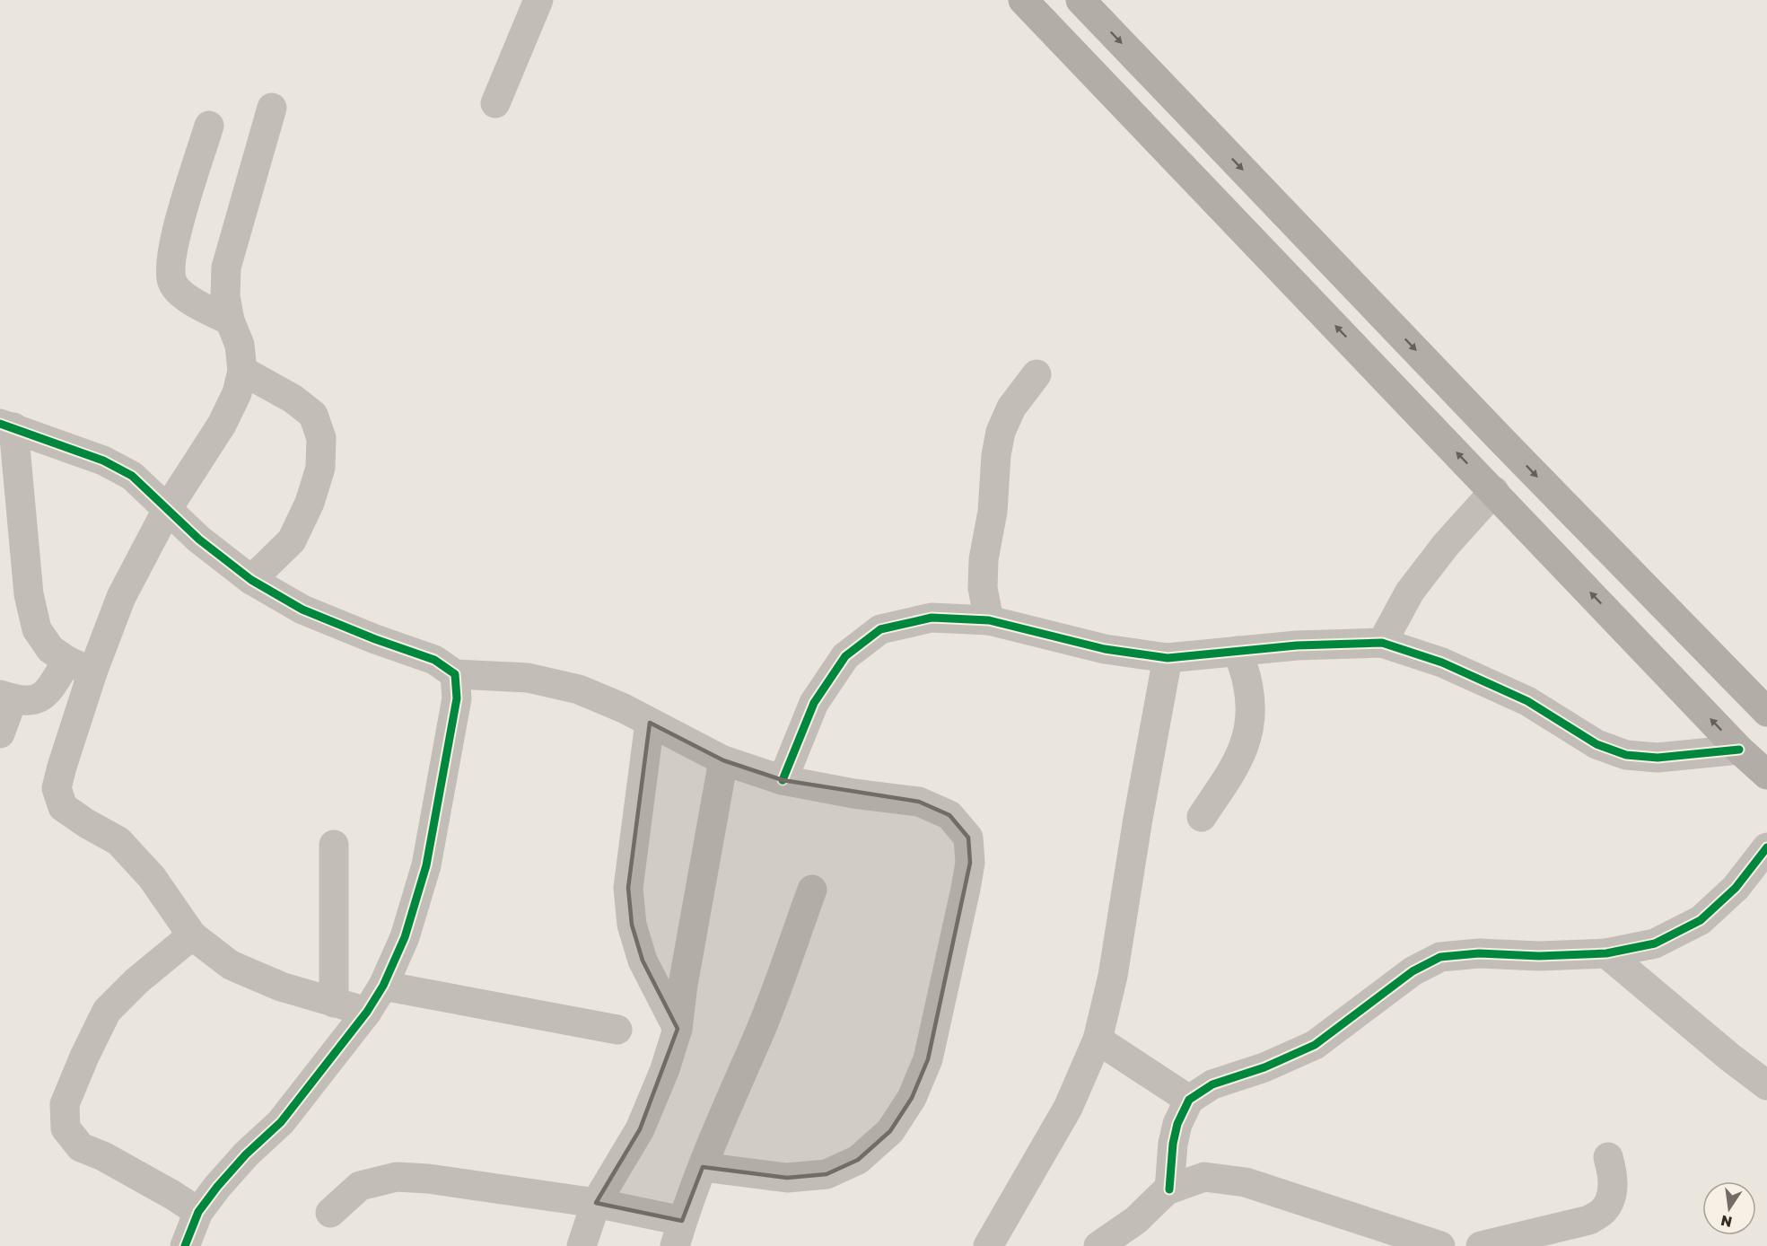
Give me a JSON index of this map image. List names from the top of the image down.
{
  "north": "bottom"
}
